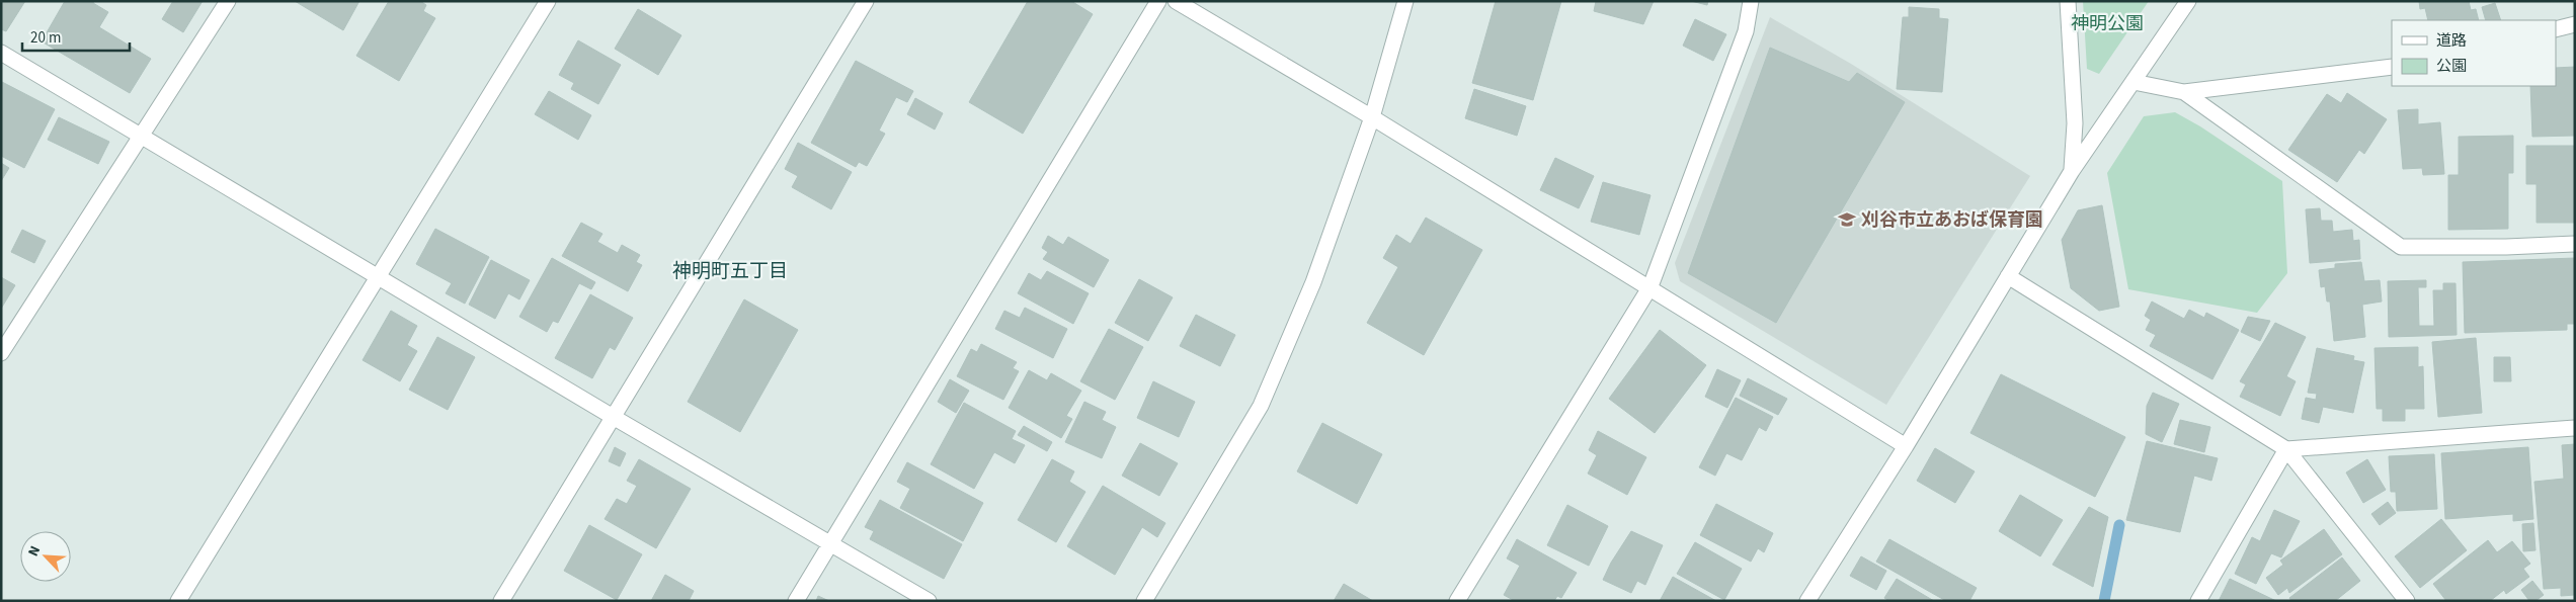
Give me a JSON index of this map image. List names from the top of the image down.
{
  "districts": ["神明町五丁目"],
  "parks": ["神明公園"],
  "places": {
    "school or university": ["刈谷市立あおば保育園"]
  },
  "legend": ["道路", "公園"],
  "scale_bar": "20 m",
  "north": "top left"
}
